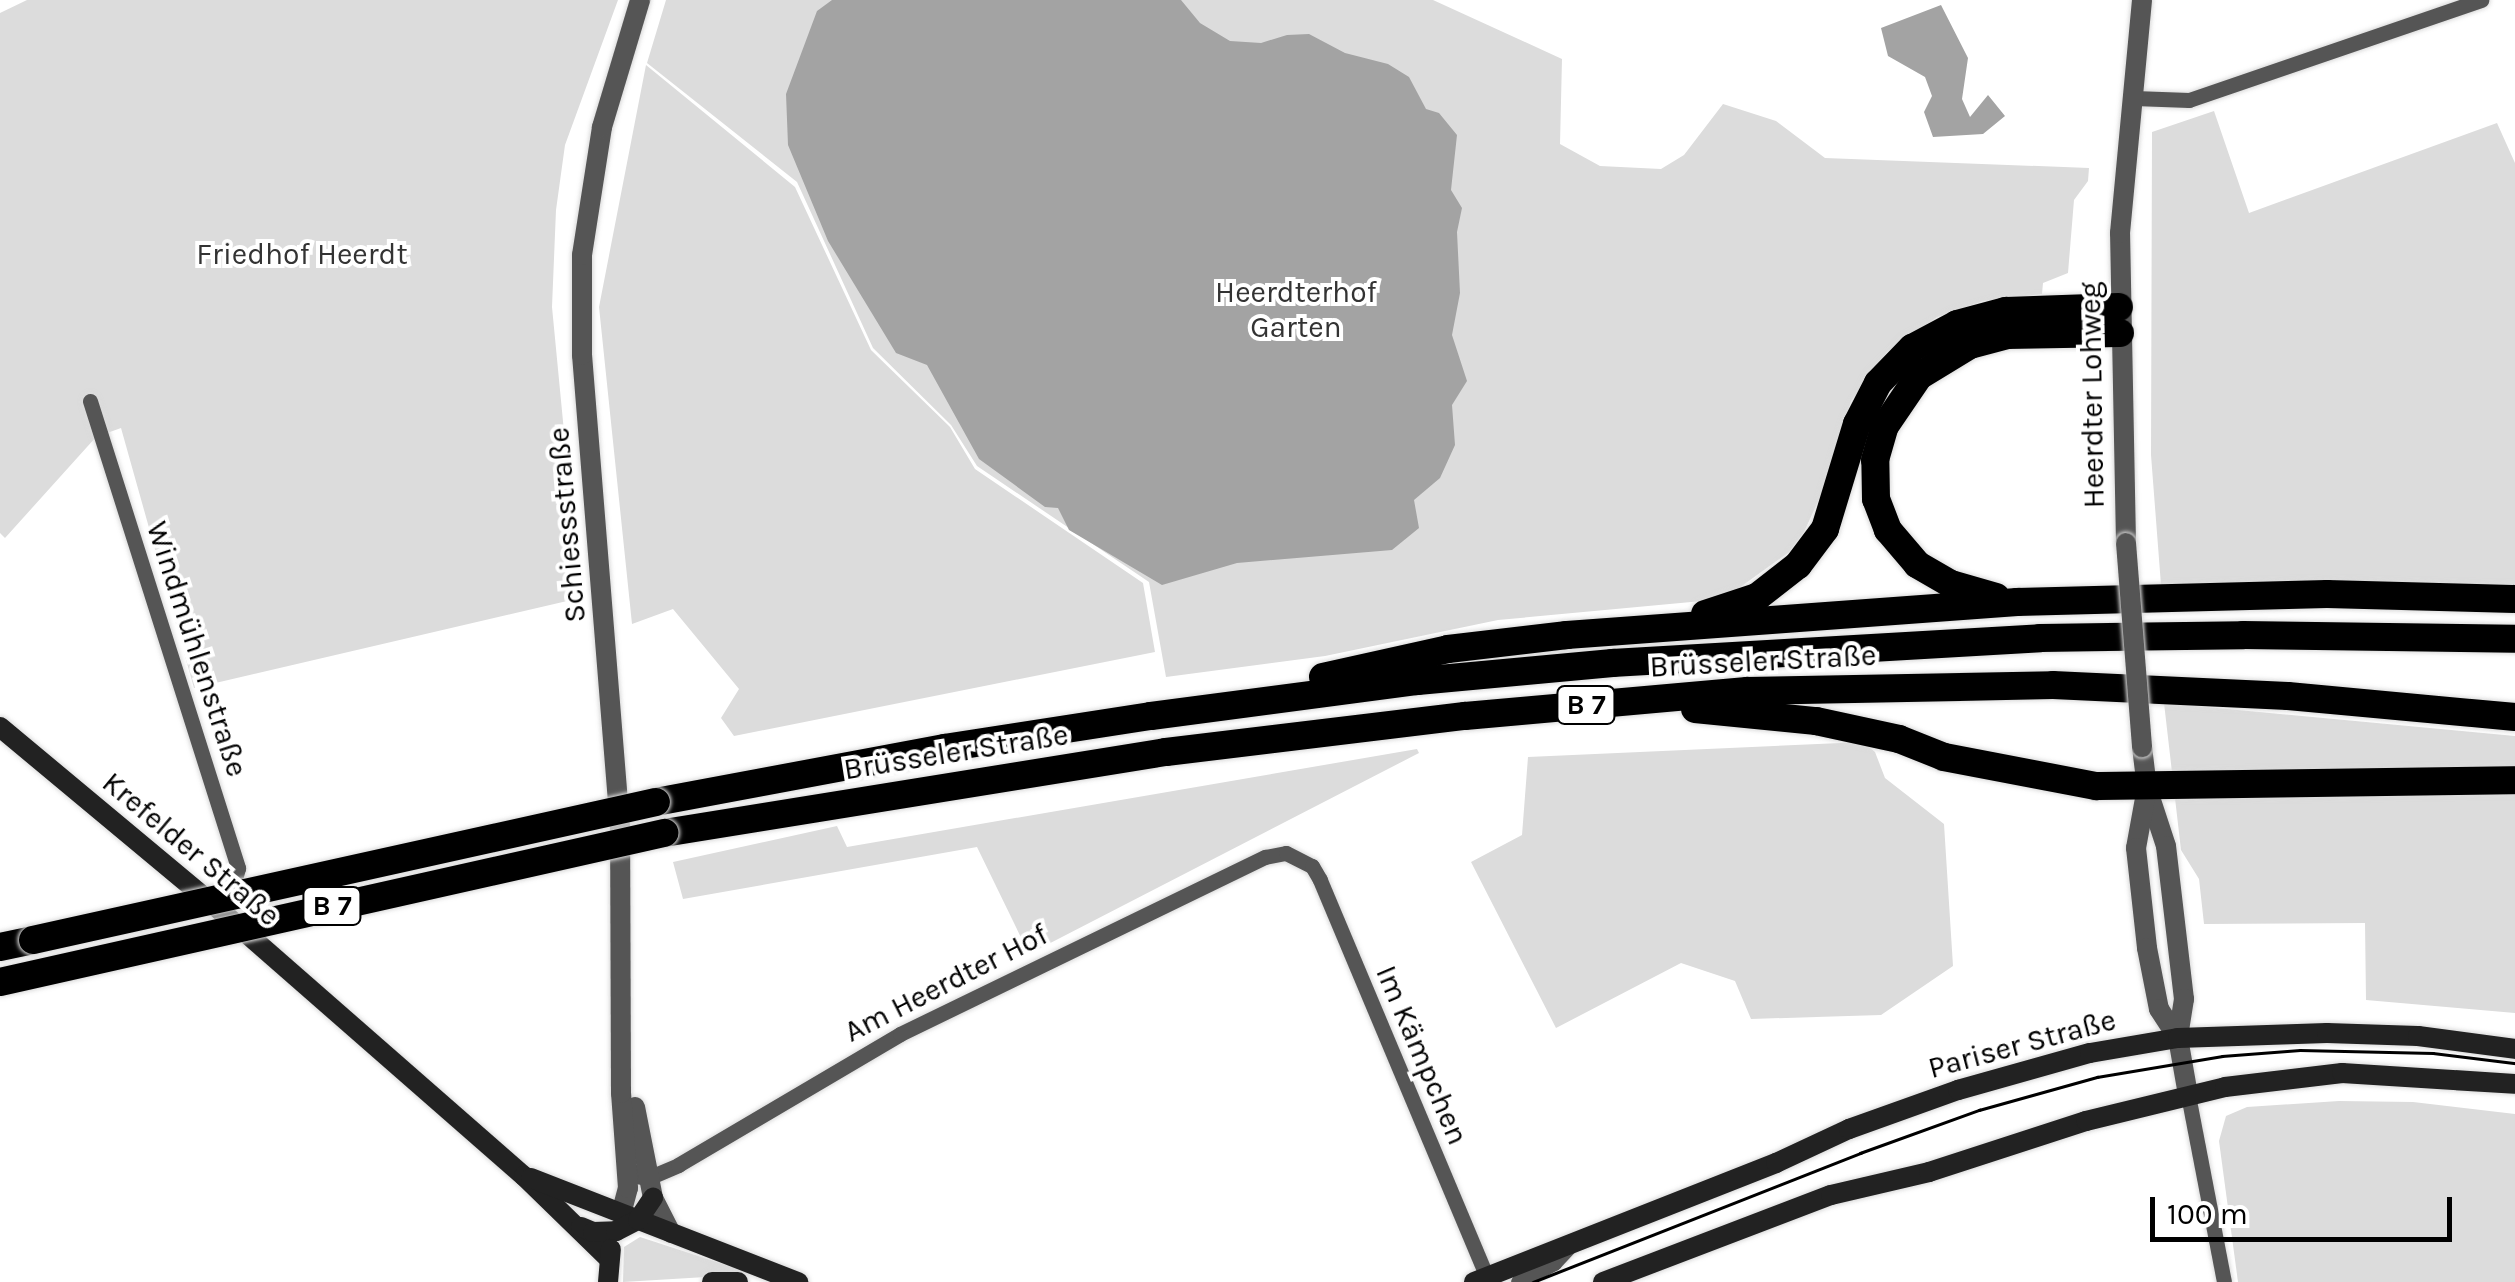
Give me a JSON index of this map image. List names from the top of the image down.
{
  "streets": {
    "highway": ["Brüsseler Straße", "B 7"],
    "main road": ["Krefelder Straße", "Pariser Straße"],
    "street": [
      "Heerdter Lohweg",
      "Schiessstraße",
      "Windmühlenstraße",
      "Am Heerdter Hof",
      "Im Kämpchen"
    ]
  },
  "crossings": [
    ["Heerdter Lohweg", "Pariser Straße"],
    ["Schiessstraße", "Krefelder Straße"],
    ["Schiessstraße", "Am Heerdter Hof"],
    ["Windmühlenstraße", "Krefelder Straße"],
    ["Am Heerdter Hof", "Im Kämpchen"],
    ["Pariser Straße", "Im Kämpchen"]
  ],
  "parks": ["Friedhof Heerdt", "Heerdterhof Garten"],
  "scale_bar": "100 m"
}
